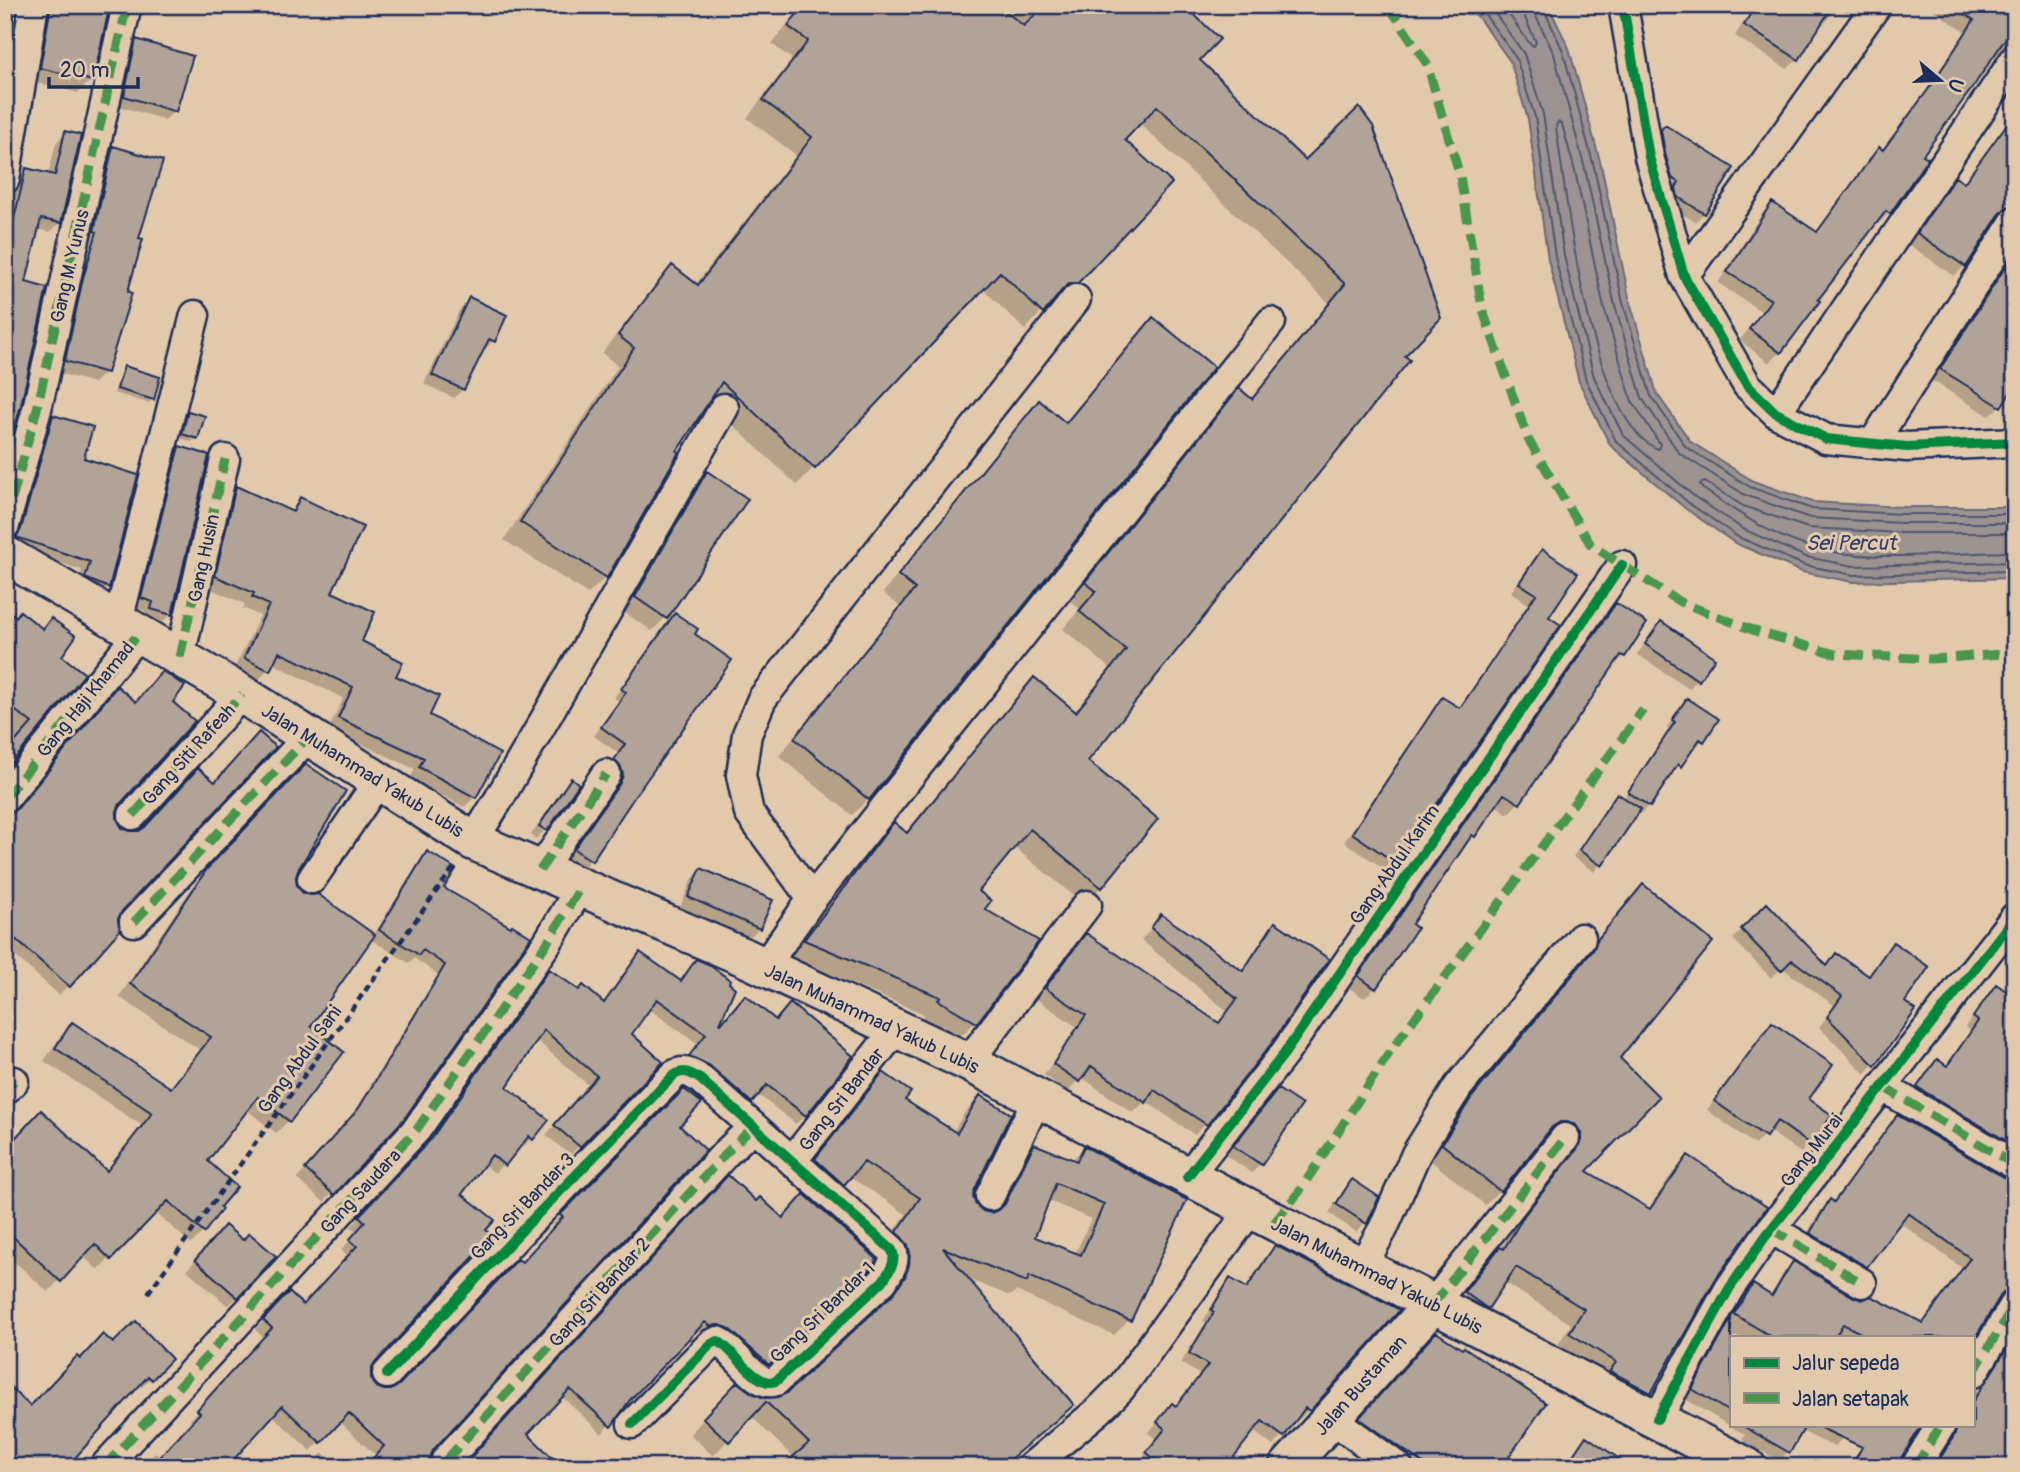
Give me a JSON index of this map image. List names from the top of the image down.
{
  "streets": {
    "main road": ["Jalan Muhammad Yakub Lubis", "Jalan Bustaman"],
    "street": [
      "Gang M. Yunus",
      "Gang Husin",
      "Gang Haji Khamad",
      "Gang Siti Rafeah",
      "Gang Abdul Karim",
      "Gang Sri Bandar",
      "Gang Murai",
      "Gang Saudara",
      "Gang Sri Bandar 3",
      "Gang Sri Bandar 2",
      "Gang Sri Bandar 1"
    ],
    "path": ["Gang Abdul Sani"]
  },
  "crossings": [
    ["Gang Husin", "Jalan Muhammad Yakub Lubis"],
    ["Gang Haji Khamad", "Jalan Muhammad Yakub Lubis"],
    ["Gang Siti Rafeah", "Jalan Muhammad Yakub Lubis"],
    ["Jalan Muhammad Yakub Lubis", "Gang Abdul Karim"],
    ["Jalan Muhammad Yakub Lubis", "Gang Abdul Sani"],
    ["Jalan Muhammad Yakub Lubis", "Gang Sri Bandar"],
    ["Jalan Muhammad Yakub Lubis", "Gang Murai"],
    ["Jalan Muhammad Yakub Lubis", "Gang Saudara"],
    ["Jalan Muhammad Yakub Lubis", "Jalan Bustaman"],
    ["Gang Sri Bandar", "Gang Sri Bandar 3"],
    ["Gang Sri Bandar", "Gang Sri Bandar 2"],
    ["Gang Sri Bandar", "Gang Sri Bandar 1"]
  ],
  "water": ["Sei Percut"],
  "legend": ["Jalur sepeda", "Jalan setapak"],
  "scale_bar": "20 m",
  "north": "right"
}
